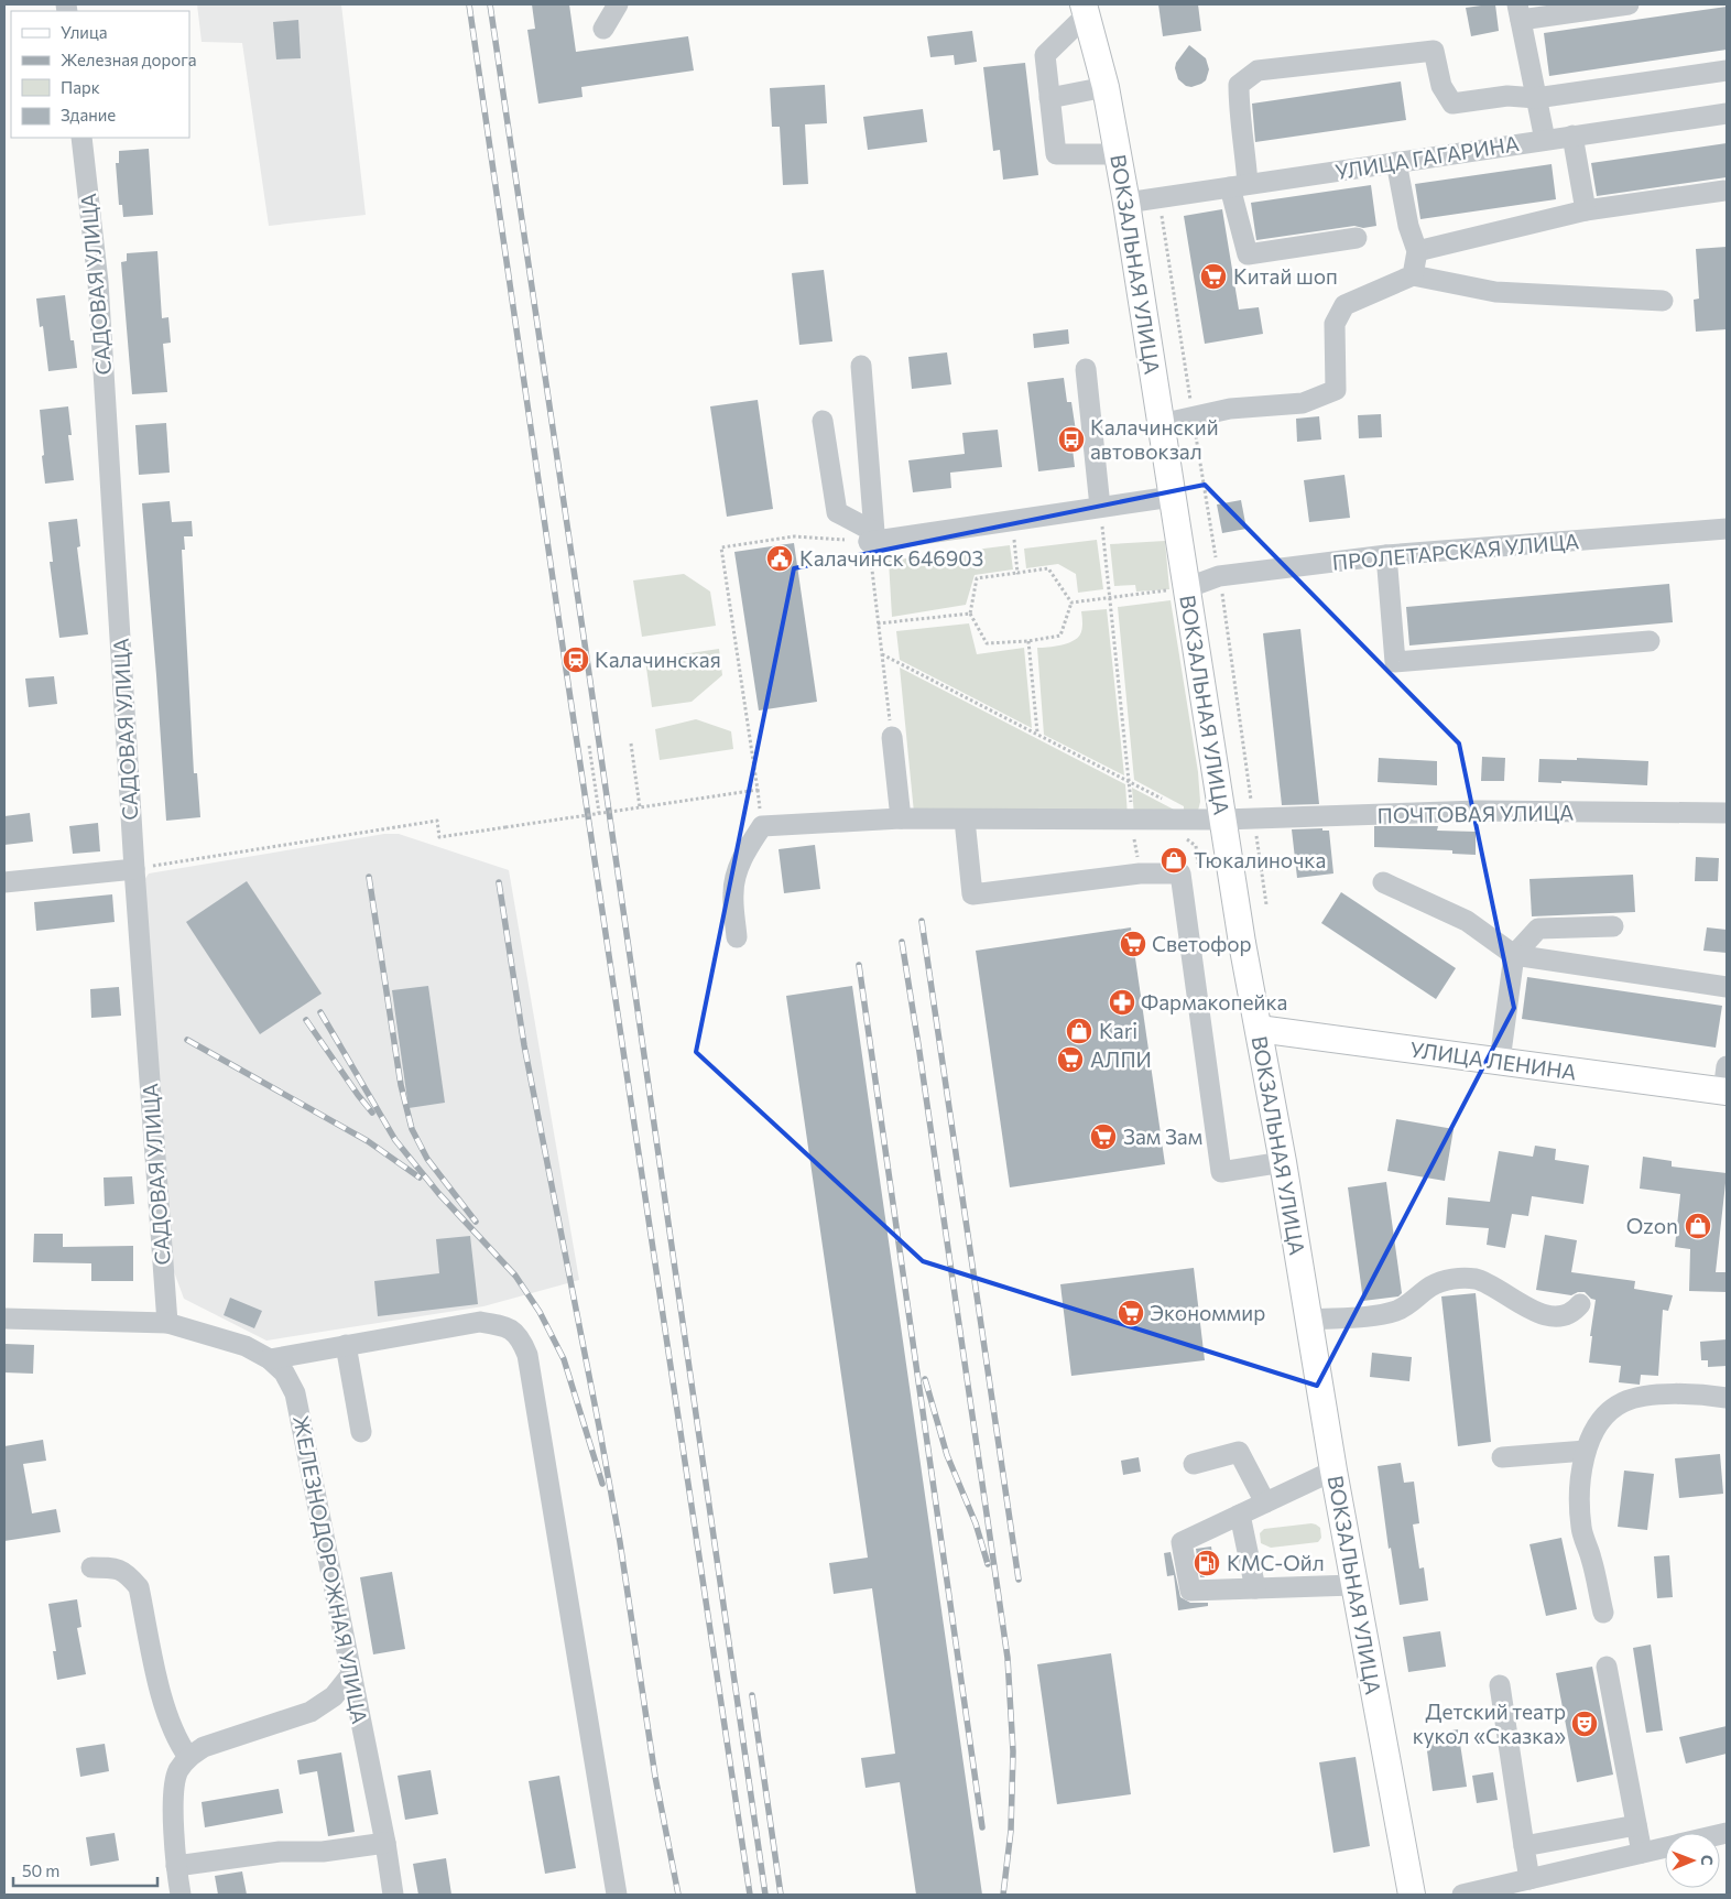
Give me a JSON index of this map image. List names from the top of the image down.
{
  "streets": {
    "main road": ["ВОКЗАЛЬНАЯ УЛИЦА", "УЛИЦА ЛЕНИНА"],
    "street": [
      "УЛИЦА ГАГАРИНА",
      "САДОВАЯ УЛИЦА",
      "ПРОЛЕТАРСКАЯ УЛИЦА",
      "ПОЧТОВАЯ УЛИЦА",
      "ЖЕЛЕЗНОДОРОЖНАЯ УЛИЦА"
    ]
  },
  "crossings": [
    ["УЛИЦА ГАГАРИНА", "ВОКЗАЛЬНАЯ УЛИЦА"],
    ["ВОКЗАЛЬНАЯ УЛИЦА", "ПРОЛЕТАРСКАЯ УЛИЦА"],
    ["ВОКЗАЛЬНАЯ УЛИЦА", "ПОЧТОВАЯ УЛИЦА"],
    ["ВОКЗАЛЬНАЯ УЛИЦА", "УЛИЦА ЛЕНИНА"],
    ["САДОВАЯ УЛИЦА", "ЖЕЛЕЗНОДОРОЖНАЯ УЛИЦА"]
  ],
  "places": {
    "supermarket": [
      "Китай шоп",
      "Светофор",
      "АЛПИ",
      "Зам Зам",
      "Экономмир"
    ],
    "bus stop": ["Калачинский автовокзал"],
    "public building": ["Калачинск 646903"],
    "station": ["Калачинская"],
    "shop": ["Тюкалиночка", "Kari", "Ozon"],
    "pharmacy": ["Фармакопейка"],
    "fuel station": ["КМС-Ойл"],
    "theatre": ["Детский театр кукол «Сказка»"]
  },
  "legend": [
    "Улица",
    "Железная дорога",
    "Парк",
    "Здание"
  ],
  "scale_bar": "50 m",
  "north": "right"
}
